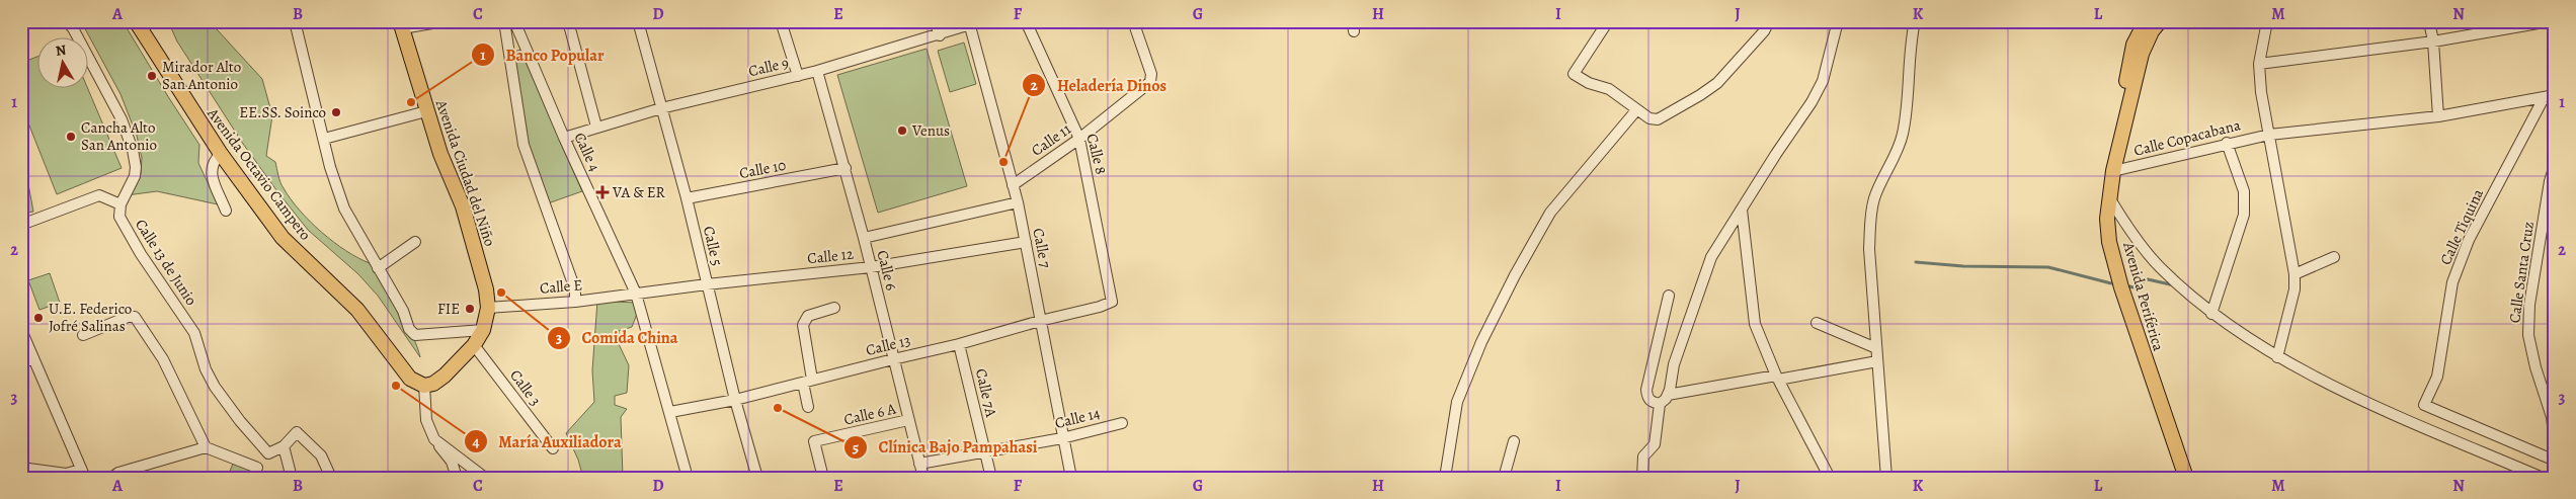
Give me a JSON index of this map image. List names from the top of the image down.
{
  "streets": {
    "main road": ["Avenida Ciudad del Niño", "Avenida Octavio Campero", "Avenida Periférica"],
    "street": [
      "Calle 9",
      "Calle Copacabana",
      "Calle 11",
      "Calle 4",
      "Calle 8",
      "Calle 10",
      "Calle Tiquina",
      "Calle 5",
      "Calle 7",
      "Calle 12",
      "Calle 13 de Junio",
      "Calle 6",
      "Calle Santa Cruz",
      "Calle E",
      "Calle 13",
      "Calle 3",
      "Calle 7A",
      "Calle 6 A",
      "Calle 14"
    ]
  },
  "crossings": [
    ["Calle 9", "Calle 4"],
    ["Calle 9", "Calle 5"],
    ["Calle 9", "Calle 7"],
    ["Calle 9", "Calle 6"],
    ["Calle Copacabana", "Calle Tiquina"],
    ["Calle Copacabana", "Avenida Periférica"],
    ["Calle 11", "Calle 8"],
    ["Calle 11", "Calle 7"],
    ["Calle 4", "Calle 12"],
    ["Calle 4", "Calle E"],
    ["Calle 4", "Calle 13"],
    ["Calle 8", "Calle 13"],
    ["Calle 10", "Calle 5"],
    ["Calle 10", "Calle 6"],
    ["Avenida Ciudad del Niño", "Calle E"],
    ["Calle 5", "Calle 12"],
    ["Calle 5", "Calle 13"],
    ["Calle 7", "Calle 12"],
    ["Calle 7", "Calle 13"],
    ["Calle 7", "Calle 14"],
    ["Calle 12", "Calle 6"],
    ["Calle 12", "Calle E"],
    ["Calle 6", "Calle 13"],
    ["Calle 6", "Calle 6 A"],
    ["Calle 6", "Calle 14"],
    ["Calle 13", "Calle 7A"],
    ["Calle 7A", "Calle 14"]
  ],
  "places": {
    "other": [
      "Mirador Alto San Antonio",
      "Banco Popular",
      "EE.SS. Soinco",
      "Venus",
      "Cancha Alto San Antonio",
      "Heladería Dinos",
      "Comida China",
      "FIE",
      "U.E. Federico Jofré Salinas",
      "María Auxiliadora",
      "Clínica Bajo Pampahasi"
    ],
    "health": ["VA & ER"]
  },
  "north": "top",
  "grid": {
    "columns": [
      "A",
      "B",
      "C",
      "D",
      "E",
      "F",
      "G",
      "H",
      "I",
      "J",
      "K",
      "L",
      "M",
      "N"
    ],
    "rows": ["1", "2", "3"]
  }
}
